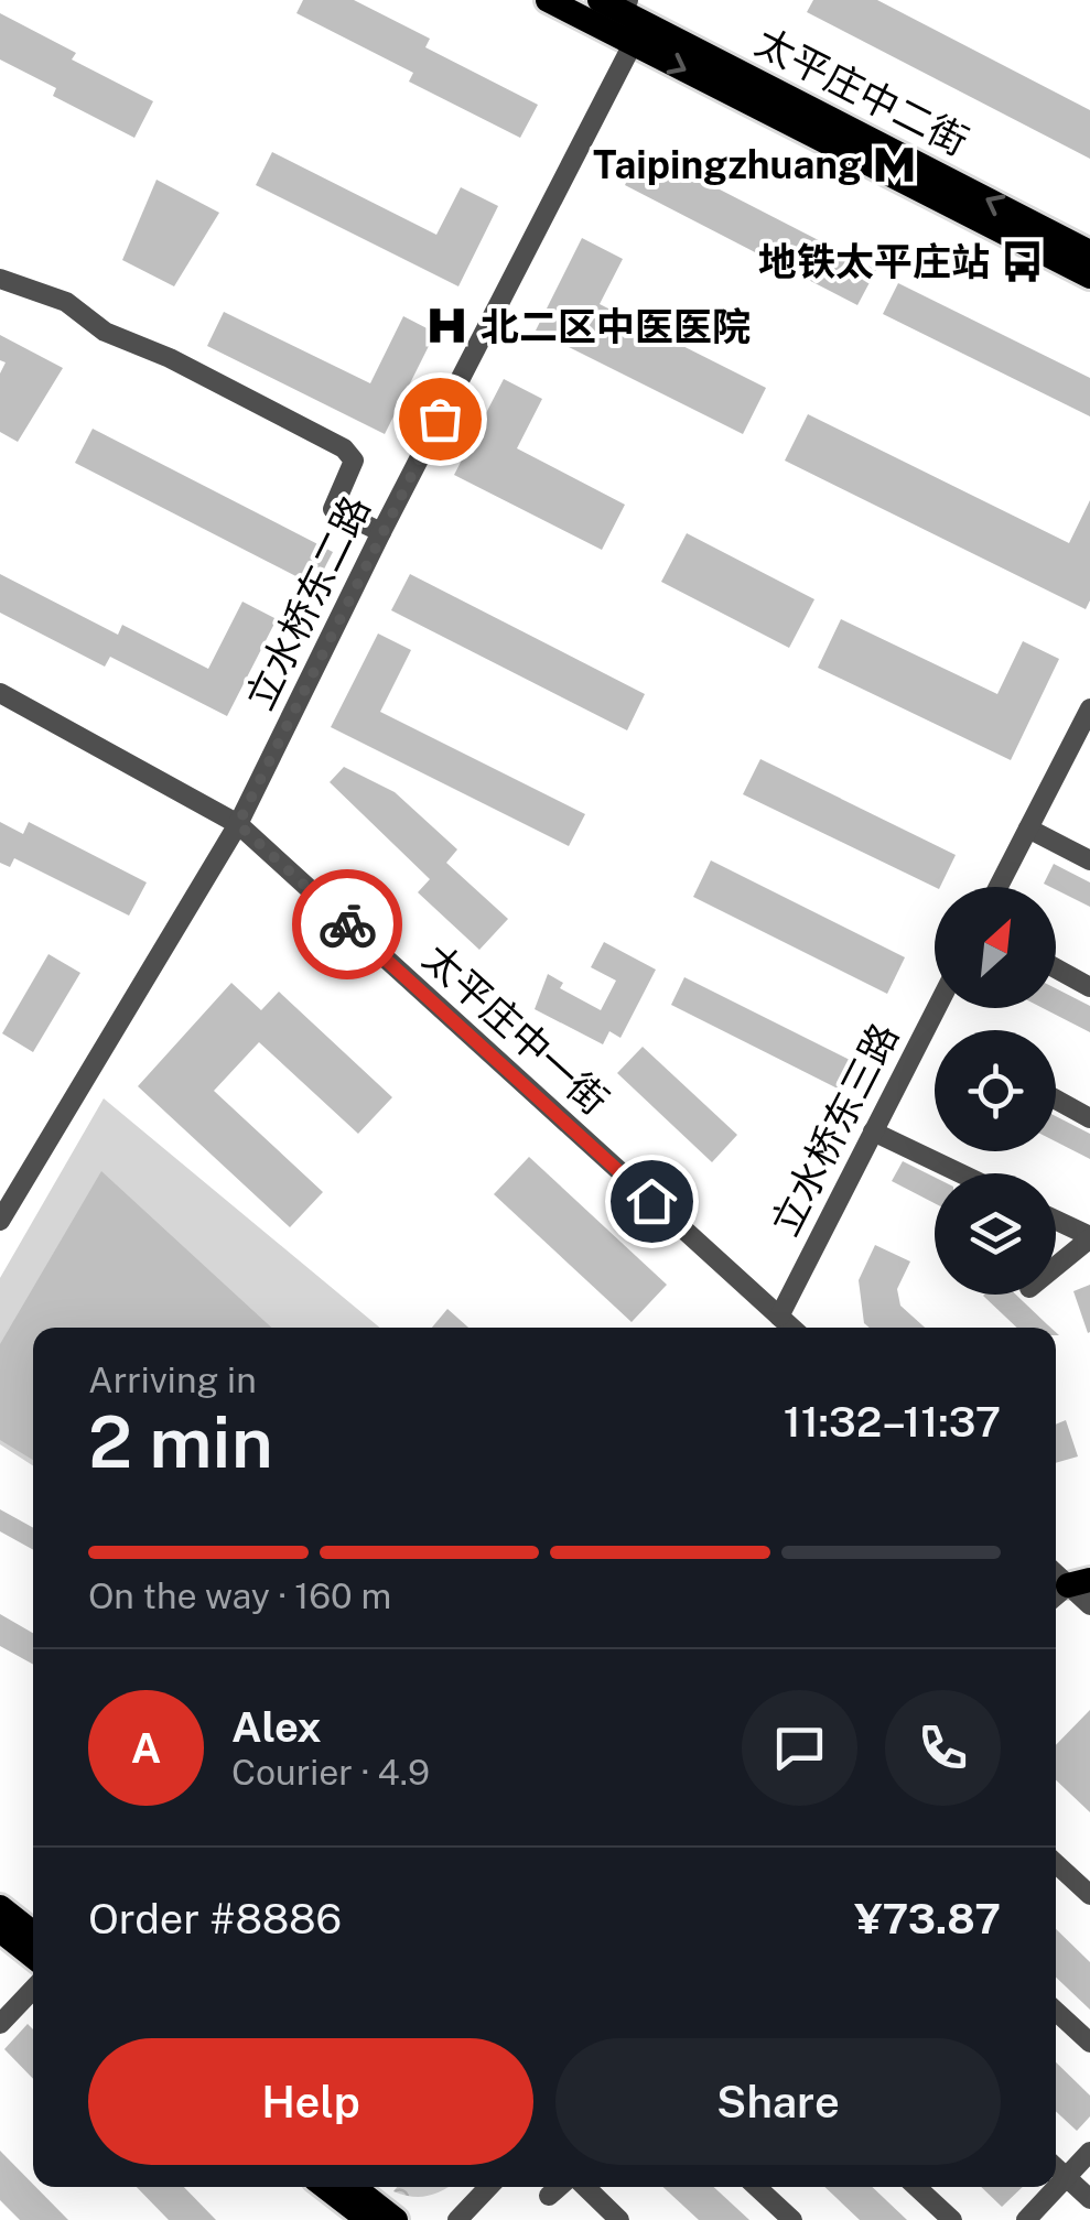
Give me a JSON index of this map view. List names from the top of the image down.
{
  "streets": {
    "main road": ["太平庄中二街"],
    "street": ["立水桥东二路", "太平庄中一街", "立水桥东三路"]
  },
  "crossings": [
    ["太平庄中二街", "立水桥东二路"],
    ["立水桥东二路", "太平庄中一街"],
    ["太平庄中一街", "立水桥东三路"]
  ],
  "places": {
    "metro station": ["Taipingzhuang"],
    "bus stop": ["地铁太平庄站"],
    "hospital": ["北二区中医医院"]
  },
  "north": "top right",
  "page": {
    "heading": ["2 min", "Arriving in", "11:32–11:37"],
    "panel": [
      "Alex",
      "Courier · 4.9",
      "Order #8886",
      "¥73.87"
    ],
    "bar": "On the way · 160 m",
    "round": "A",
    "buttons": ["Help", "Share"]
  }
}
